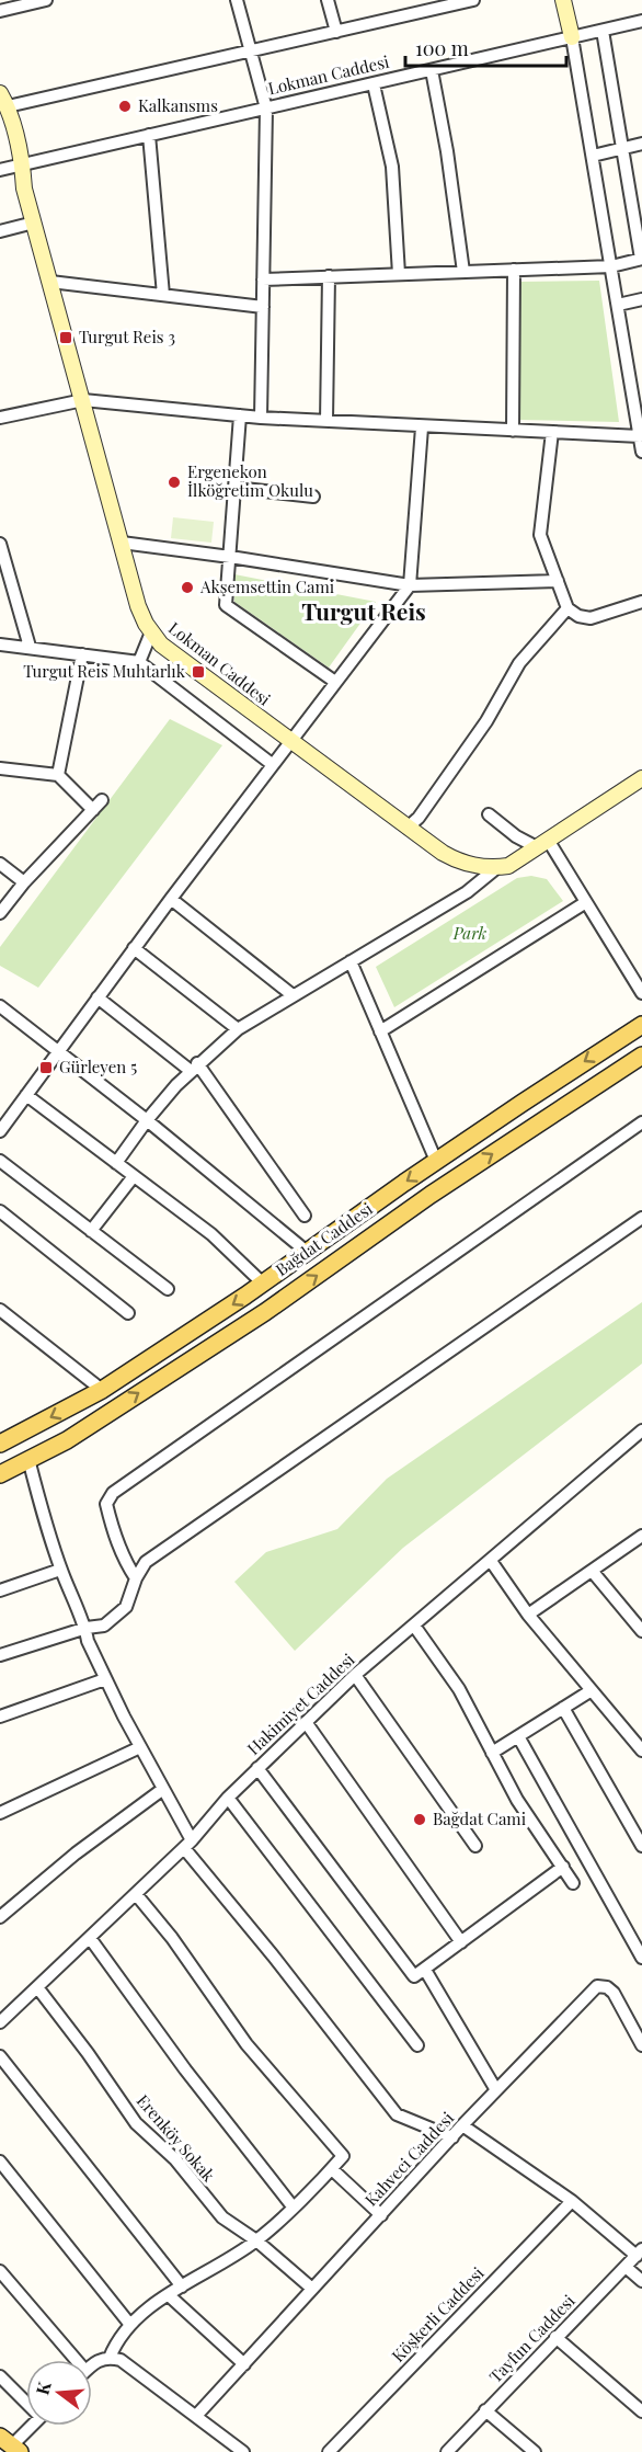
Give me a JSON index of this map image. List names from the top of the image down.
{
  "streets": {
    "main road": ["Bağdat Caddesi"],
    "street": [
      "Lokman Caddesi",
      "Hakimiyet Caddesi",
      "Erenköy Sokak",
      "Kahveci Caddesi",
      "Köşkerli Caddesi",
      "Tayfun Caddesi"
    ]
  },
  "crossings": [
    ["Hakimiyet Caddesi", "Erenköy Sokak"],
    ["Erenköy Sokak", "Kahveci Caddesi"]
  ],
  "districts": ["Turgut Reis"],
  "parks": ["Park"],
  "places": {
    "other": [
      "Kalkansms",
      "Ergenekon İlköğretim Okulu",
      "Akşemsettin Cami",
      "Bağdat Cami"
    ],
    "transit": ["Turgut Reis 3", "Turgut Reis Muhtarlık", "Gürleyen 5"]
  },
  "scale_bar": "100 m",
  "north": "left"
}
